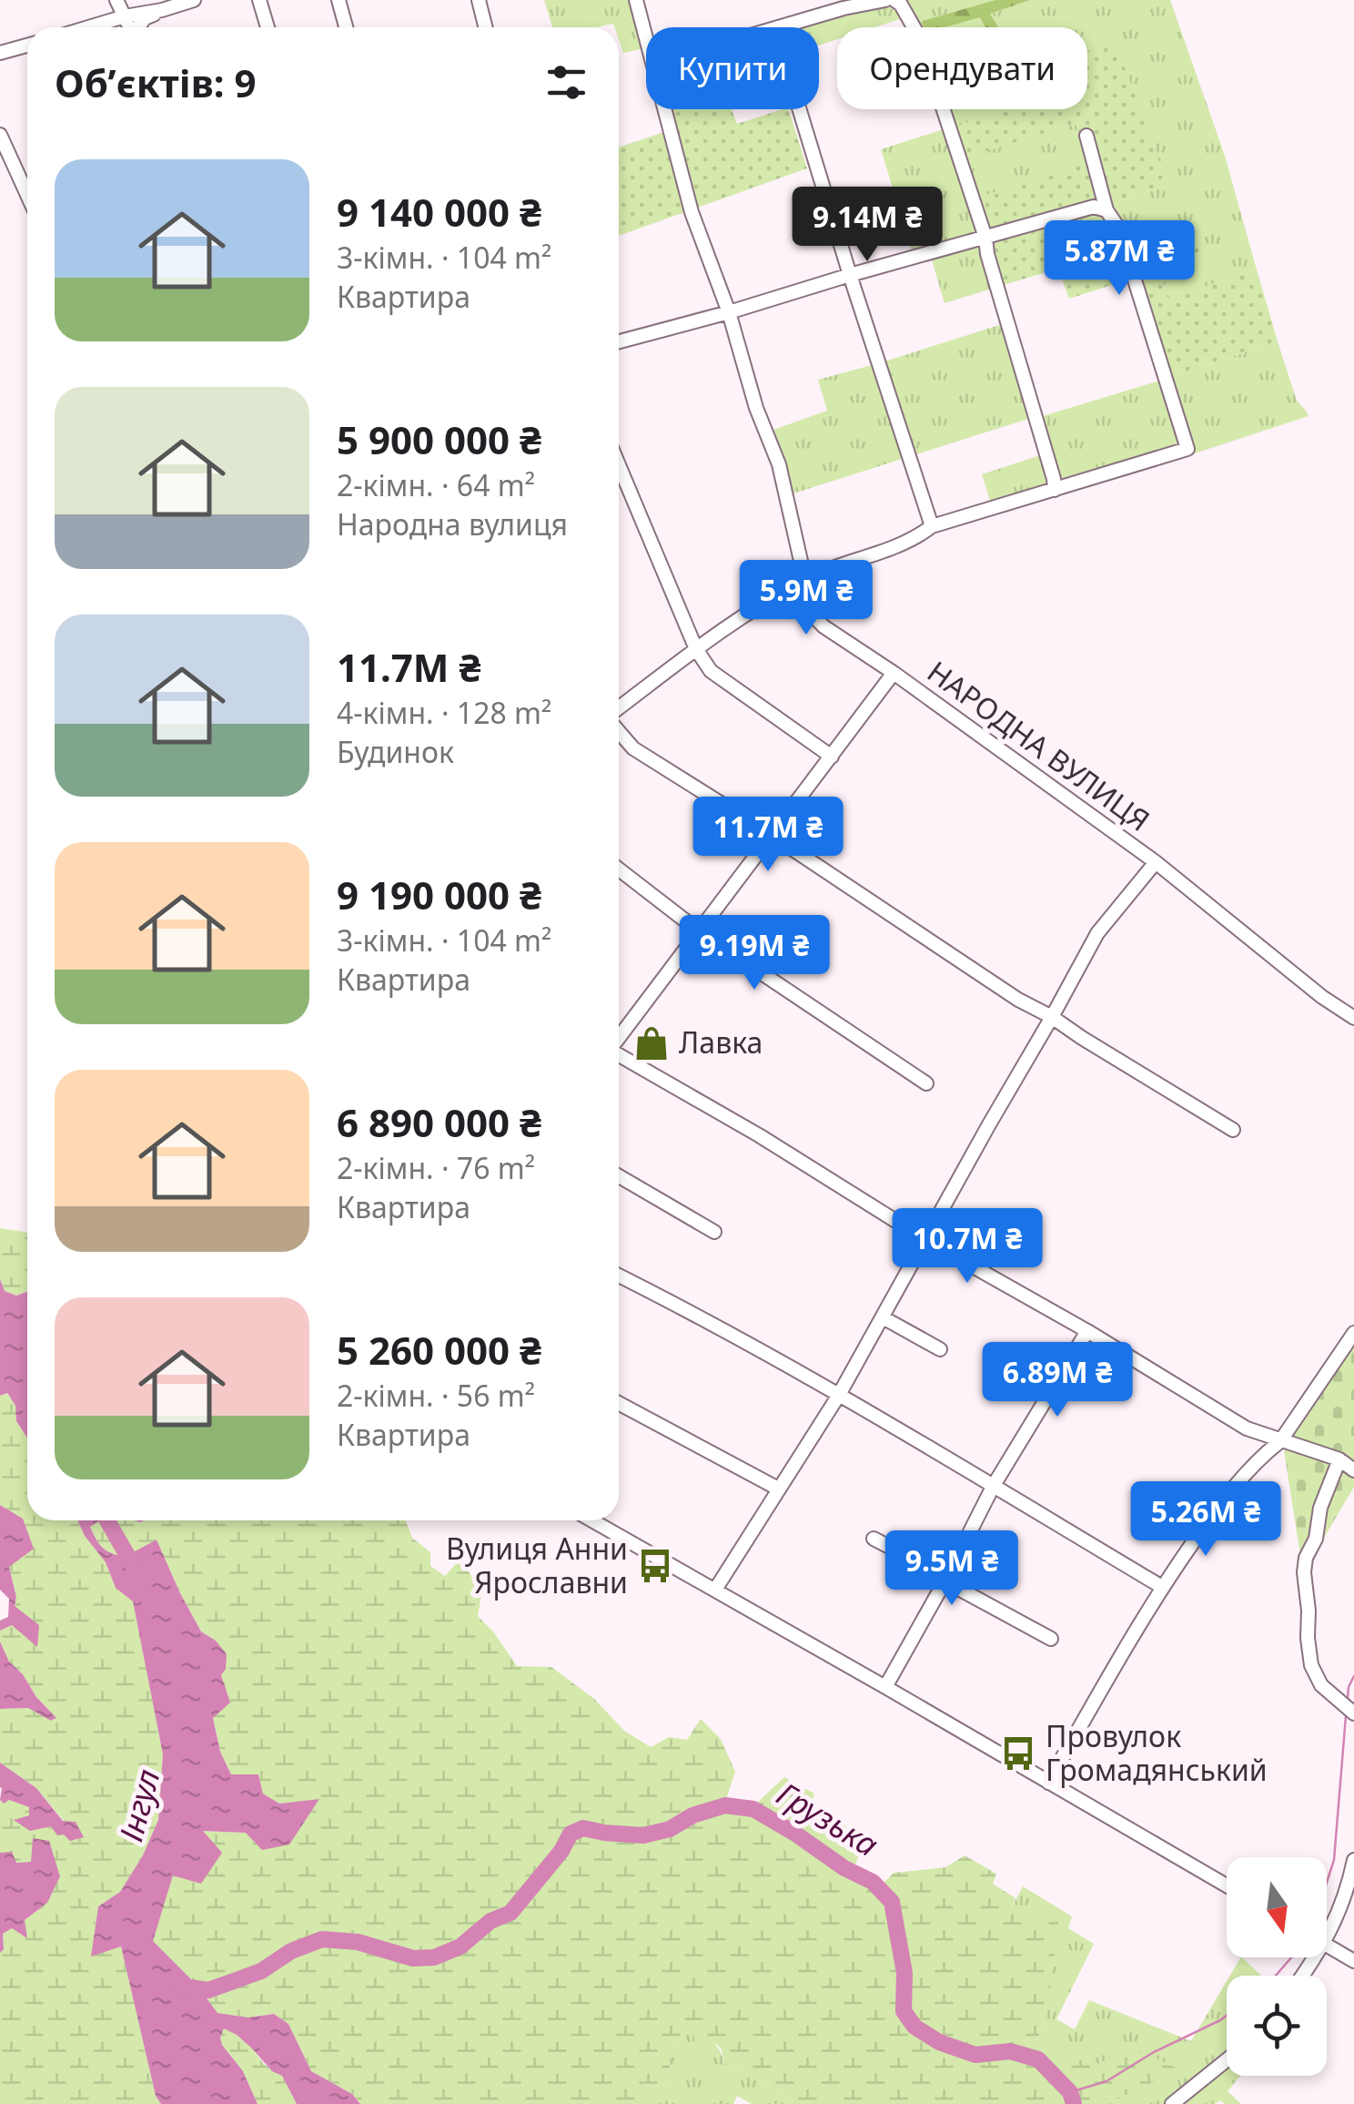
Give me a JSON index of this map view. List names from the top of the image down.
{
  "streets": {
    "street": ["НАРОДНА ВУЛИЦЯ"]
  },
  "water": ["Інгул", "Грузька"],
  "places": {
    "shop": ["Лавка"],
    "bus stop": ["Вулиця Анни Ярославни", "Провулок Громадянський"]
  },
  "north": "bottom",
  "page": {
    "chip": ["Купити", "Орендувати"],
    "heading": "Об’єктів: 9",
    "list": [
      {
        "name": "9 140 000 ₴",
        "note": "3-кімн. · 104 m² · Квартира"
      },
      {
        "name": "5 900 000 ₴",
        "note": "2-кімн. · 64 m² · Народна вулиця"
      },
      {
        "name": "11.7M ₴",
        "note": "4-кімн. · 128 m² · Будинок"
      },
      {
        "name": "9 190 000 ₴",
        "note": "3-кімн. · 104 m² · Квартира"
      },
      {
        "name": "6 890 000 ₴",
        "note": "2-кімн. · 76 m² · Квартира"
      },
      {
        "name": "5 260 000 ₴",
        "note": "2-кімн. · 56 m² · Квартира"
      }
    ],
    "price": [
      "9.14M ₴",
      "5.87M ₴",
      "5.9M ₴",
      "11.7M ₴",
      "9.19M ₴",
      "10.7M ₴",
      "6.89M ₴",
      "5.26M ₴",
      "9.5M ₴"
    ]
  }
}
